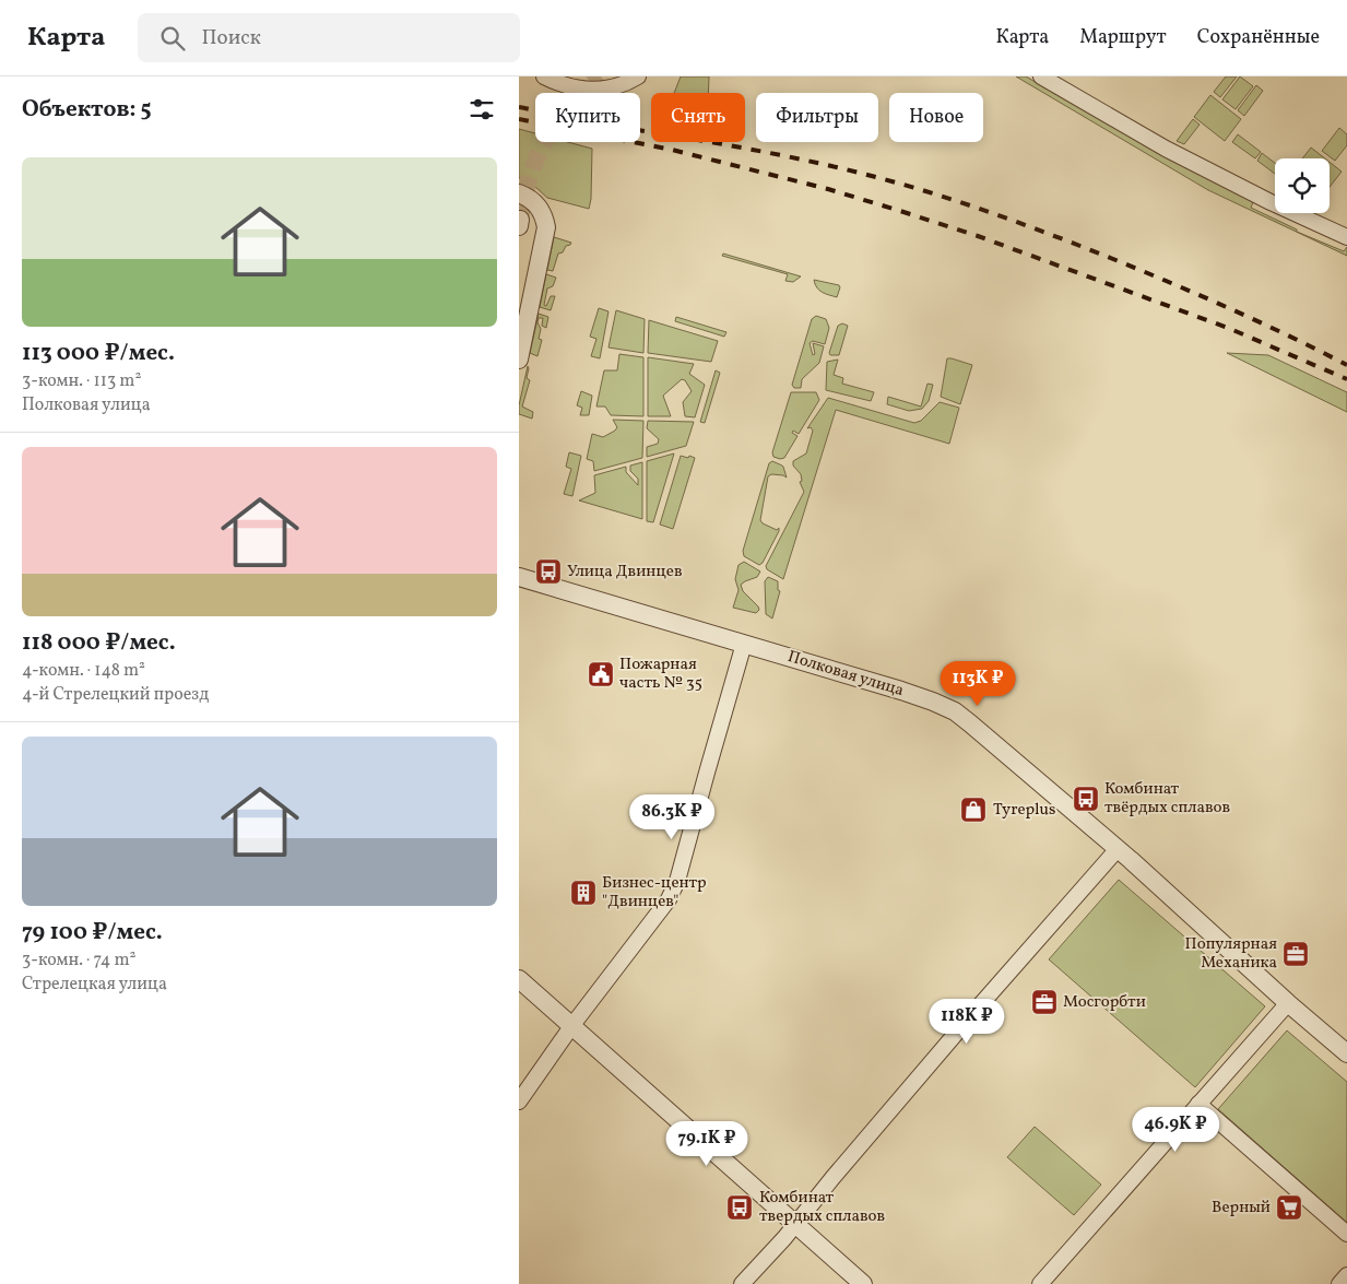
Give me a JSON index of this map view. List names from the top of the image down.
{
  "streets": {
    "street": ["Полковая улица"]
  },
  "places": {
    "bus stop": ["Улица Двинцев", "Комбинат твёрдых сплавов", "Комбинат твердых сплавов"],
    "public building": ["Пожарная часть № 35"],
    "shop": ["Tyreplus"],
    "building": ["Бизнес-центр \"Двинцев\""],
    "office": ["Популярная Механика", "Мосгорбти"],
    "supermarket": ["Верный"]
  },
  "page": {
    "header": "Карта",
    "search": "Поиск",
    "nav": ["Карта", "Маршрут", "Сохранённые"],
    "heading": "Объектов: 5",
    "chip": [
      "Купить",
      "Снять",
      "Фильтры",
      "Новое"
    ],
    "list": [
      {
        "name": "113 000 ₽/мес.",
        "note": "3-комн. · 113 m² · Полковая улица"
      },
      {
        "name": "118 000 ₽/мес.",
        "note": "4-комн. · 148 m² · 4-й Стрелецкий проезд"
      },
      {
        "name": "79 100 ₽/мес.",
        "note": "3-комн. · 74 m² · Стрелецкая улица"
      }
    ],
    "price": [
      "113K ₽",
      "86.3K ₽",
      "118K ₽",
      "46.9K ₽",
      "79.1K ₽"
    ]
  }
}
